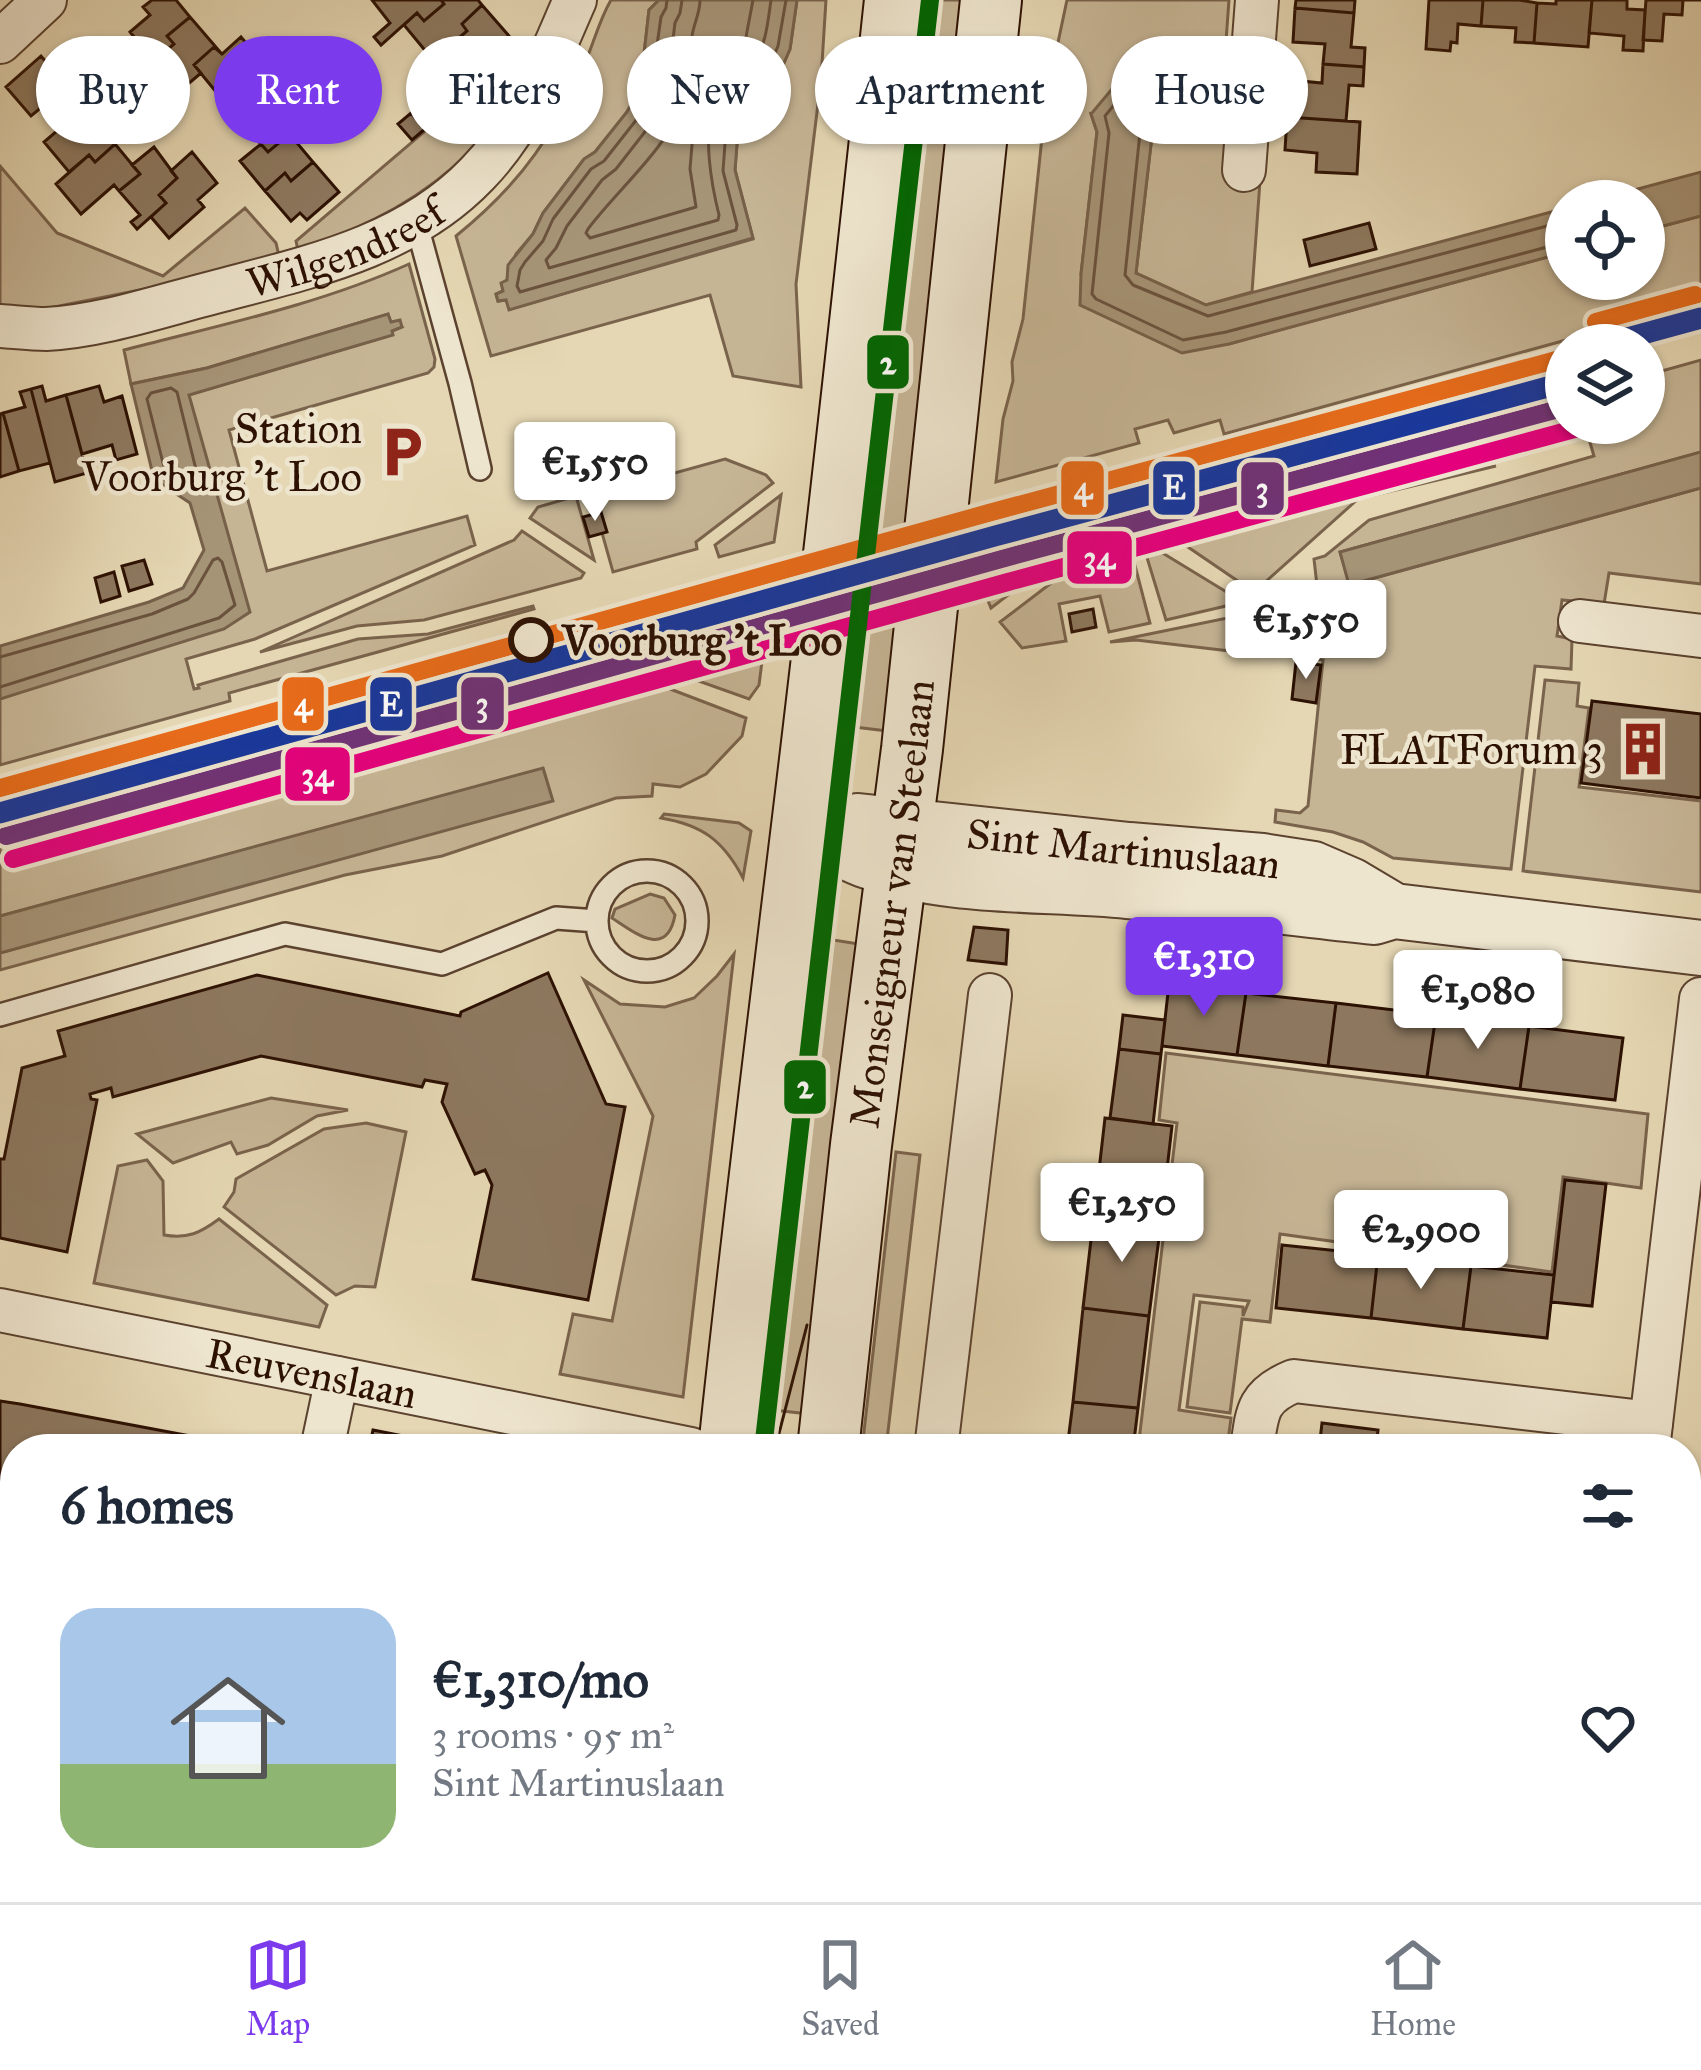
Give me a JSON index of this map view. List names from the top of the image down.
{
  "streets": {
    "main road": ["Monseigneur van Steelaan"],
    "street": ["Wilgendreef", "Sint Martinuslaan", "Reuvenslaan"]
  },
  "crossings": [
    ["Sint Martinuslaan", "Monseigneur van Steelaan"]
  ],
  "places": {
    "parking": ["Station Voorburg 't Loo"],
    "other": ["Voorburg 't Loo"],
    "building": ["FLATForum 3"]
  },
  "lines": [
    "transit line 2",
    "transit line 4",
    "transit line E",
    "tram line 3",
    "transit line 34"
  ],
  "page": {
    "chip": [
      "Buy",
      "Rent",
      "Filters",
      "New",
      "Apartment",
      "House"
    ],
    "price": [
      "€1,550",
      "€1,550",
      "€1,310",
      "€1,080",
      "€1,250",
      "€2,900"
    ],
    "heading": "6 homes",
    "list": [
      {
        "name": "€1,310/mo",
        "note": "3 rooms · 95 m² · Sint Martinuslaan"
      }
    ],
    "tabs": ["Map", "Saved", "Home"]
  }
}
